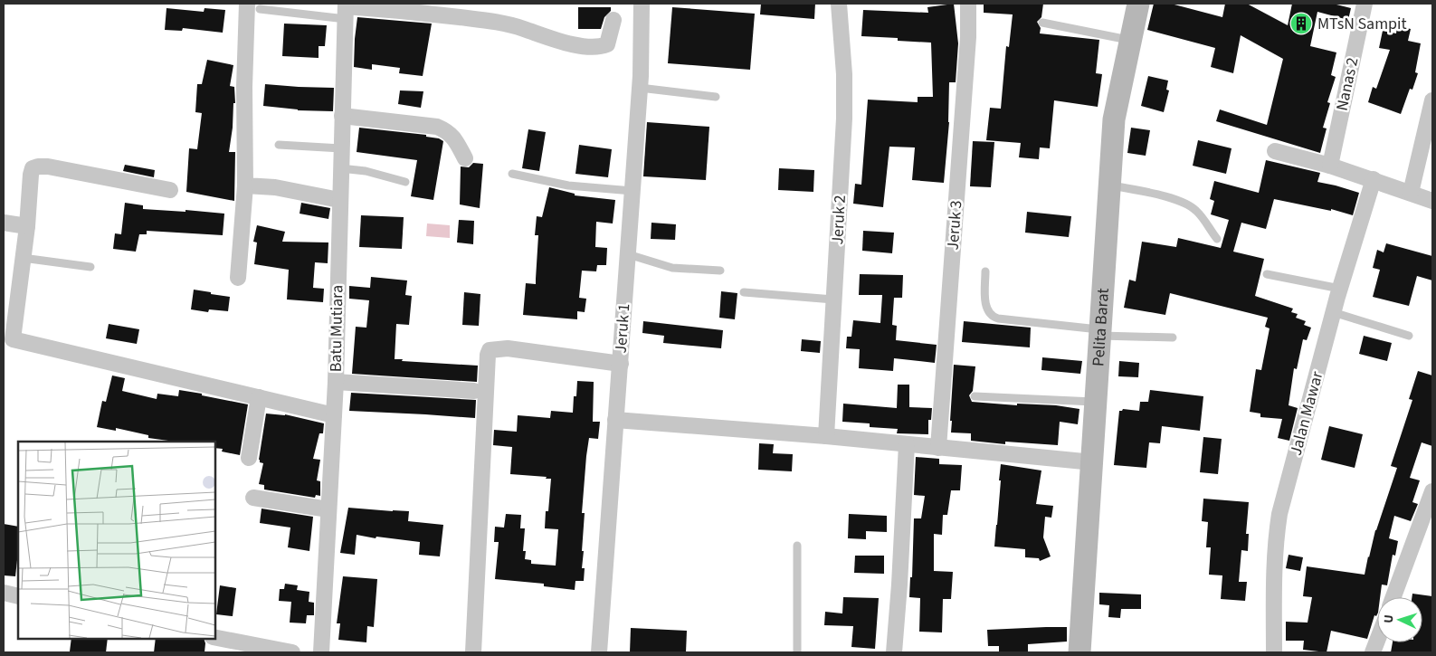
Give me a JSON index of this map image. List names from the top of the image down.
{
  "streets": {
    "street": [
      "Nanas 2",
      "Jeruk 2",
      "Jeruk 3",
      "Pelita Barat",
      "Batu Mutiara",
      "Jeruk 1",
      "Jalan Mawar"
    ]
  },
  "places": {
    "building": ["MTsN Sampit"]
  },
  "north": "left"
}
